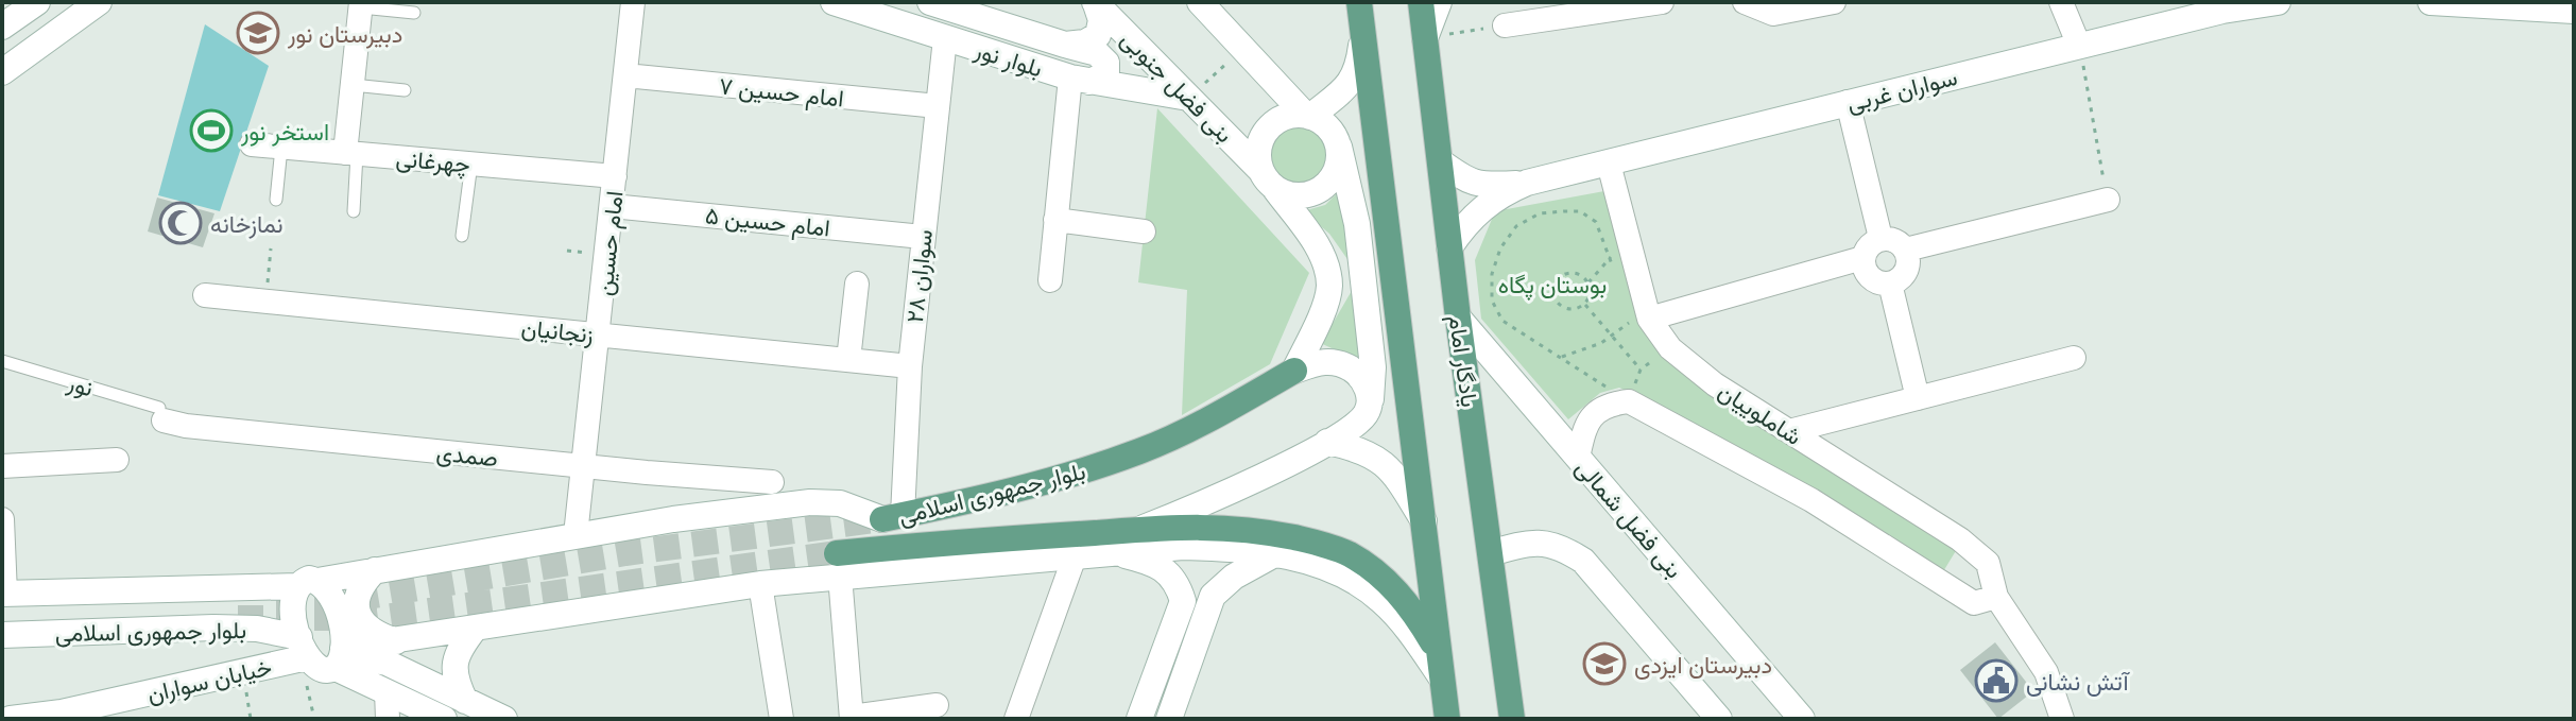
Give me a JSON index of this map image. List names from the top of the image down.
{
  "streets": {
    "main road": [
      "بلوار نور",
      "بنی فضل جنوبی",
      "سواران غربی",
      "یادگار امام",
      "بلوار جمهوری اسلامی",
      "بنی فضل شمالی",
      "خیابان سواران"
    ],
    "street": [
      "امام حسین ۷",
      "چهرغانی",
      "امام حسین ۵",
      "امام حسین",
      "سواران ۲۸",
      "زنجانیان",
      "شاملوییان",
      "صمدی"
    ],
    "lane": ["نور"]
  },
  "crossings": [
    ["بلوار نور", "بنی فضل جنوبی"],
    ["بلوار نور", "سواران ۲۸"],
    ["سواران غربی", "شاملوییان"],
    ["امام حسین ۷", "امام حسین"],
    ["امام حسین ۷", "سواران ۲۸"],
    ["چهرغانی", "امام حسین"],
    ["امام حسین ۵", "امام حسین"],
    ["امام حسین ۵", "سواران ۲۸"],
    ["امام حسین", "زنجانیان"],
    ["امام حسین", "صمدی"],
    ["امام حسین", "بلوار جمهوری اسلامی"],
    ["سواران ۲۸", "زنجانیان"],
    ["سواران ۲۸", "بلوار جمهوری اسلامی"],
    ["یادگار امام", "بنی فضل شمالی"],
    ["نور", "صمدی"],
    ["بلوار جمهوری اسلامی", "خیابان سواران"]
  ],
  "parks": ["بوستان پگاه"],
  "places": {
    "school or university": ["دبیرستان نور", "دبیرستان ایزدی"],
    "sports": ["استخر نور"],
    "mosque": ["نمازخانه"],
    "public building": ["آتش نشانی"]
  }
}
